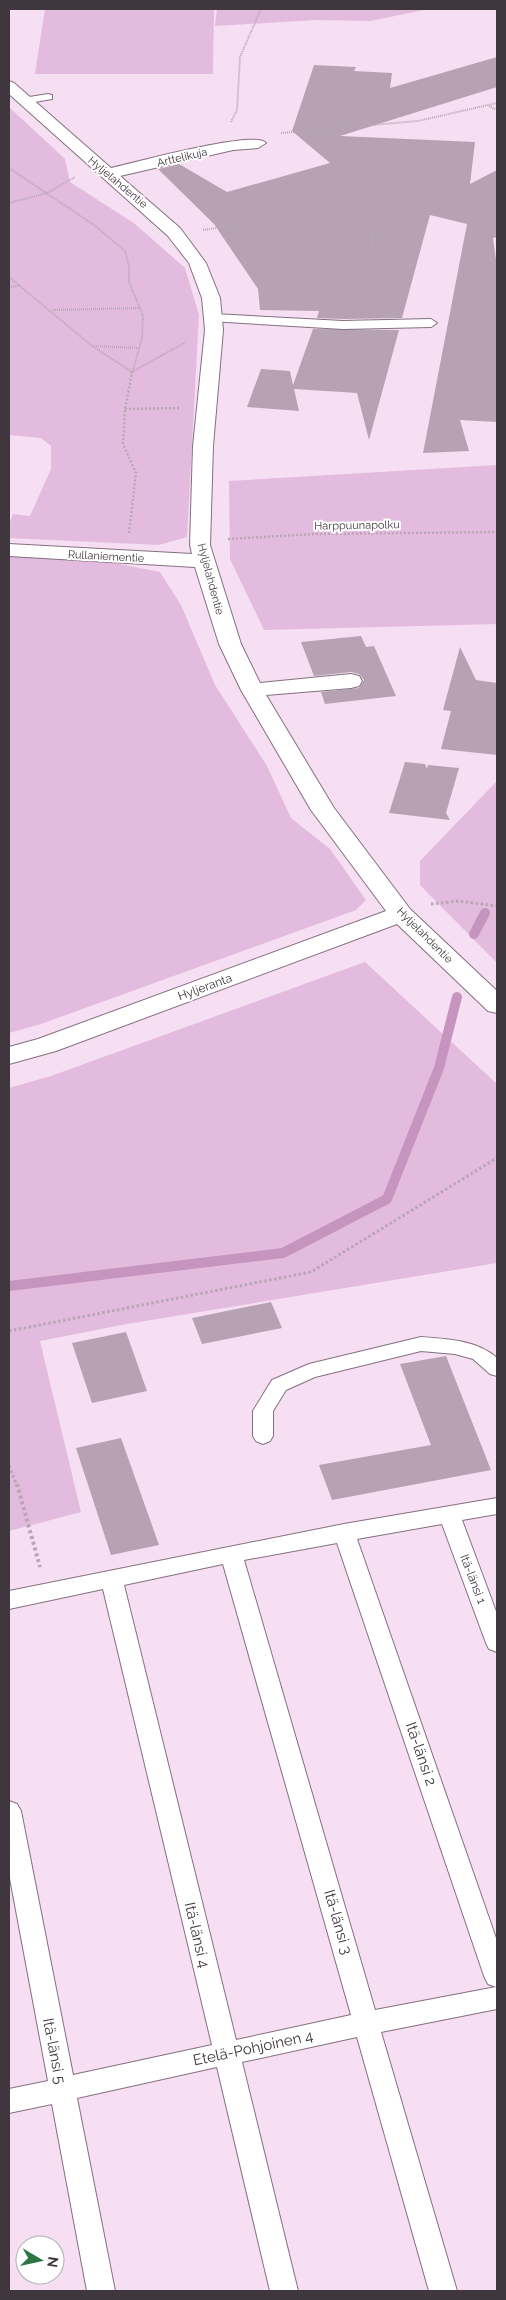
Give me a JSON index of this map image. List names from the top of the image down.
{
  "streets": {
    "street": [
      "Arttelikuja",
      "Hyljelahdentie",
      "Rullaniementie",
      "Hyljeranta"
    ],
    "lane": [
      "Itä-länsi 1",
      "Itä-länsi 2",
      "Itä-länsi 3",
      "Itä-länsi 4",
      "Etelä-Pohjoinen 4",
      "Itä-länsi 5"
    ],
    "path": ["Harppuunapolku"]
  },
  "crossings": [
    ["Arttelikuja", "Hyljelahdentie"],
    ["Hyljelahdentie", "Rullaniementie"],
    ["Hyljelahdentie", "Hyljeranta"],
    ["Itä-länsi 3", "Etelä-Pohjoinen 4"],
    ["Itä-länsi 4", "Etelä-Pohjoinen 4"],
    ["Etelä-Pohjoinen 4", "Itä-länsi 5"]
  ],
  "north": "right"
}
